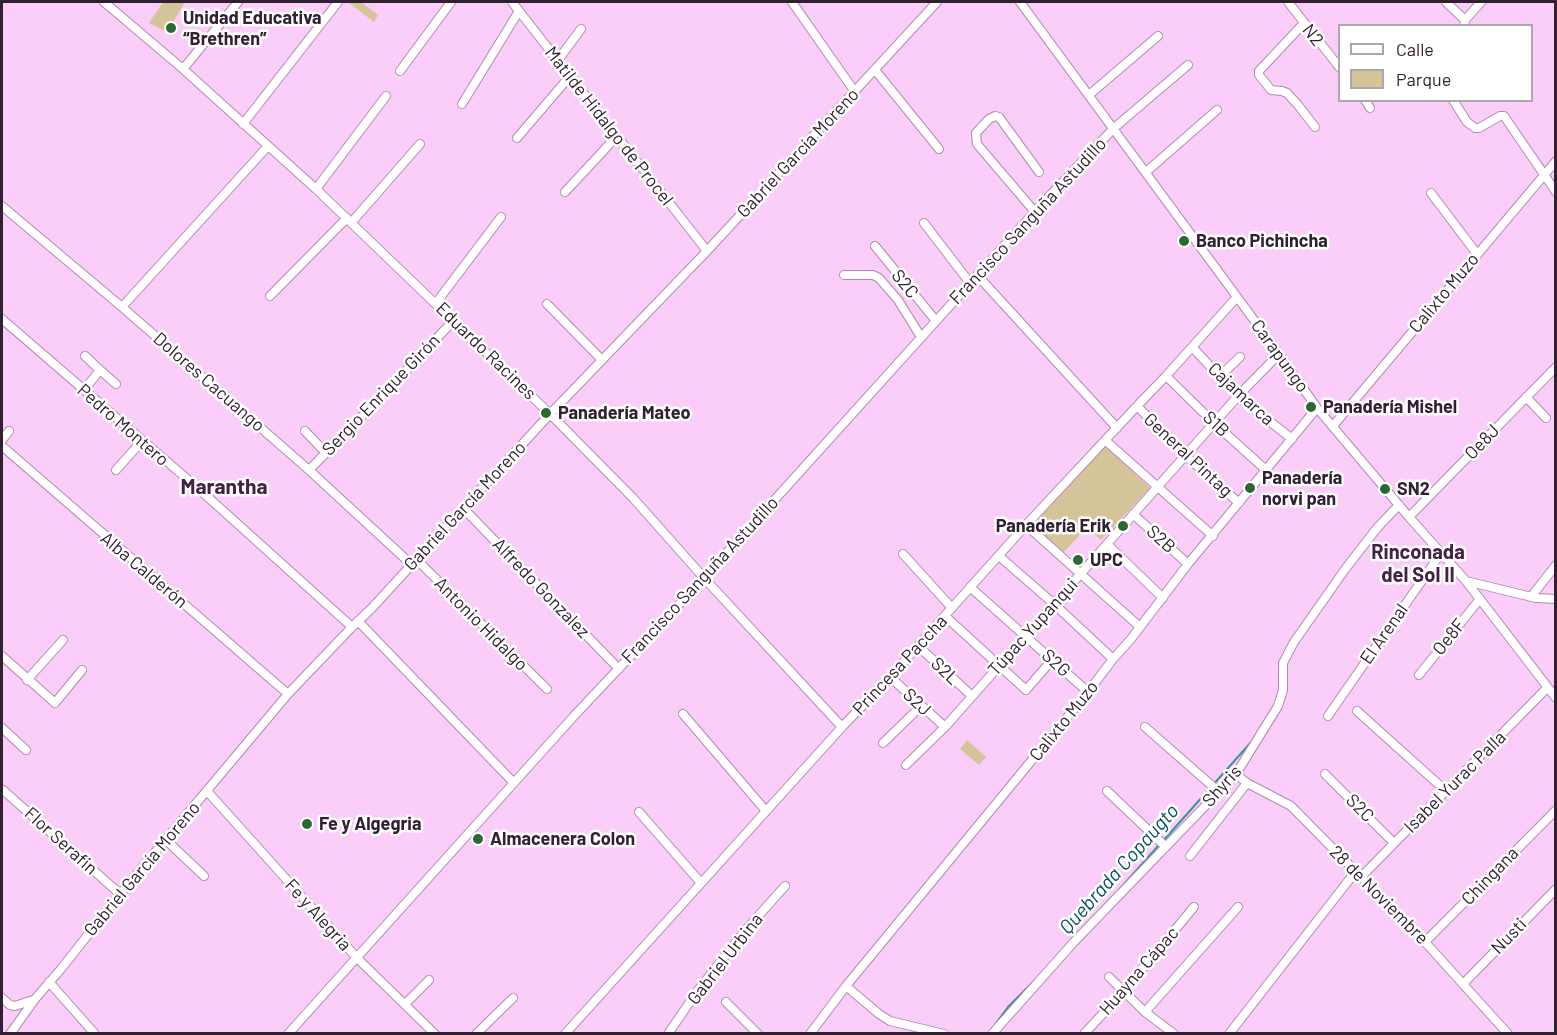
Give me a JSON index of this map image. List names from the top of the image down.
{
  "streets": {
    "street": [
      "N2",
      "Matilde Hidalgo de Procel",
      "Gabriel García Moreno",
      "Francisco Sanguña Astudillo",
      "S2C",
      "Calixto Muzo",
      "Eduardo Racines",
      "Carapungo",
      "Dolores Cacuango",
      "Cajamarca",
      "Sergio Enrique Girón",
      "S1B",
      "Pedro Montero",
      "Oe8J",
      "General Pintag",
      "S2B",
      "Alba Calderón",
      "Alfredo Gonzalez",
      "Antonio Hidalgo",
      "Túpac Yupanqui",
      "El Arenal",
      "Oe8F",
      "S2G",
      "Princesa Paccha",
      "S2L",
      "S2J",
      "Isabel Yurac Palla",
      "Shyris",
      "Flor Serafin",
      "Chingana",
      "28 de Noviembre",
      "Fe y Alegria",
      "Nusti",
      "Gabriel Urbina",
      "Huayna Cápac"
    ]
  },
  "crossings": [
    ["Matilde Hidalgo de Procel", "Gabriel García Moreno"],
    ["Gabriel García Moreno", "Eduardo Racines"],
    ["Gabriel García Moreno", "Dolores Cacuango"],
    ["Gabriel García Moreno", "Pedro Montero"],
    ["Gabriel García Moreno", "Alba Calderón"],
    ["Gabriel García Moreno", "Alfredo Gonzalez"],
    ["Gabriel García Moreno", "Antonio Hidalgo"],
    ["Gabriel García Moreno", "Flor Serafin"],
    ["Gabriel García Moreno", "Fe y Alegria"],
    ["Francisco Sanguña Astudillo", "S2C"],
    ["Francisco Sanguña Astudillo", "Eduardo Racines"],
    ["Francisco Sanguña Astudillo", "Carapungo"],
    ["Francisco Sanguña Astudillo", "Alfredo Gonzalez"],
    ["Francisco Sanguña Astudillo", "Fe y Alegria"],
    ["S2C", "Isabel Yurac Palla"],
    ["Calixto Muzo", "Carapungo"],
    ["Calixto Muzo", "Cajamarca"],
    ["Calixto Muzo", "S1B"],
    ["Calixto Muzo", "General Pintag"],
    ["Calixto Muzo", "S2B"],
    ["Calixto Muzo", "S2G"],
    ["Eduardo Racines", "Sergio Enrique Girón"],
    ["Eduardo Racines", "Princesa Paccha"],
    ["Carapungo", "Oe8J"],
    ["Carapungo", "Túpac Yupanqui"],
    ["Carapungo", "El Arenal"],
    ["Carapungo", "Oe8F"],
    ["Carapungo", "Princesa Paccha"],
    ["Carapungo", "Isabel Yurac Palla"],
    ["Carapungo", "Shyris"],
    ["Dolores Cacuango", "Sergio Enrique Girón"],
    ["Dolores Cacuango", "Antonio Hidalgo"],
    ["Cajamarca", "Túpac Yupanqui"],
    ["Cajamarca", "Princesa Paccha"],
    ["S1B", "Túpac Yupanqui"],
    ["S1B", "Princesa Paccha"],
    ["General Pintag", "Túpac Yupanqui"],
    ["General Pintag", "Princesa Paccha"],
    ["S2B", "Túpac Yupanqui"],
    ["Túpac Yupanqui", "S2G"],
    ["Túpac Yupanqui", "S2L"],
    ["Túpac Yupanqui", "S2J"],
    ["S2G", "Princesa Paccha"],
    ["Princesa Paccha", "S2L"],
    ["Princesa Paccha", "S2J"],
    ["Isabel Yurac Palla", "28 de Noviembre"],
    ["Shyris", "28 de Noviembre"],
    ["Chingana", "28 de Noviembre"],
    ["28 de Noviembre", "Nusti"]
  ],
  "districts": ["Marantha", "Rinconada del Sol II"],
  "water": ["Quebrada Copaugto"],
  "places": [
    "Unidad Educativa “Brethren”",
    "Banco Pichincha",
    "Panadería Mishel",
    "Panadería Mateo",
    "Panadería norvi pan",
    "SN2",
    "Panadería Erik",
    "UPC",
    "Fe y Algegria",
    "Almacenera Colon"
  ],
  "legend": ["Calle", "Parque"]
}
